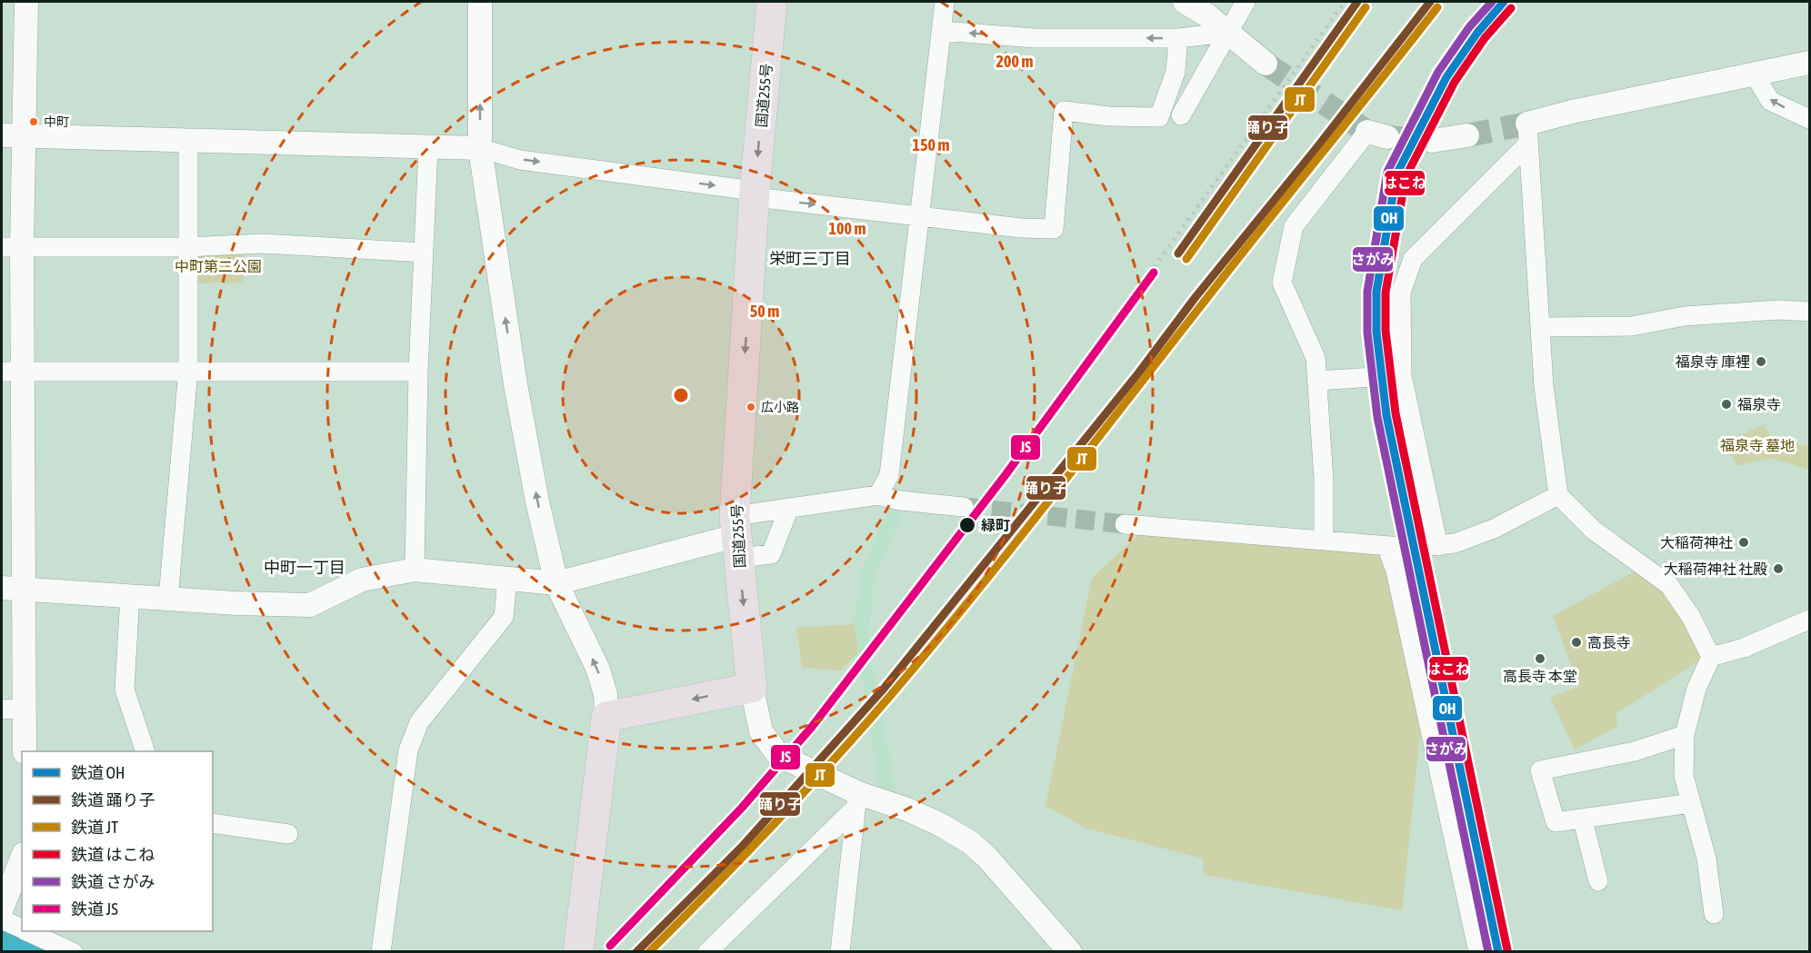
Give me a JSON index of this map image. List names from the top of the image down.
{
  "streets": {
    "highway": ["国道255号"]
  },
  "one_way": ["国道255号"],
  "districts": ["栄町三丁目", "中町一丁目"],
  "parks": ["中町第二公園", "福泉寺 墓地"],
  "places": [
    "中町",
    "福泉寺 庫裡",
    "福泉寺",
    "広小路",
    "緑町",
    "大稲荷神社",
    "大稲荷神社 社殿",
    "高長寺",
    "高長寺 本堂"
  ],
  "lines": [
    "rail line OH",
    "rail line 踊り子",
    "rail line さがみ",
    "rail line JT",
    "rail line はこね",
    "rail line JS"
  ],
  "legend": [
    "鉄道 OH",
    "鉄道 踊り子",
    "鉄道 JT",
    "鉄道 はこね",
    "鉄道 さがみ",
    "鉄道 JS"
  ],
  "rings": [
    "200 m",
    "150 m",
    "100 m",
    "50 m"
  ]
}
